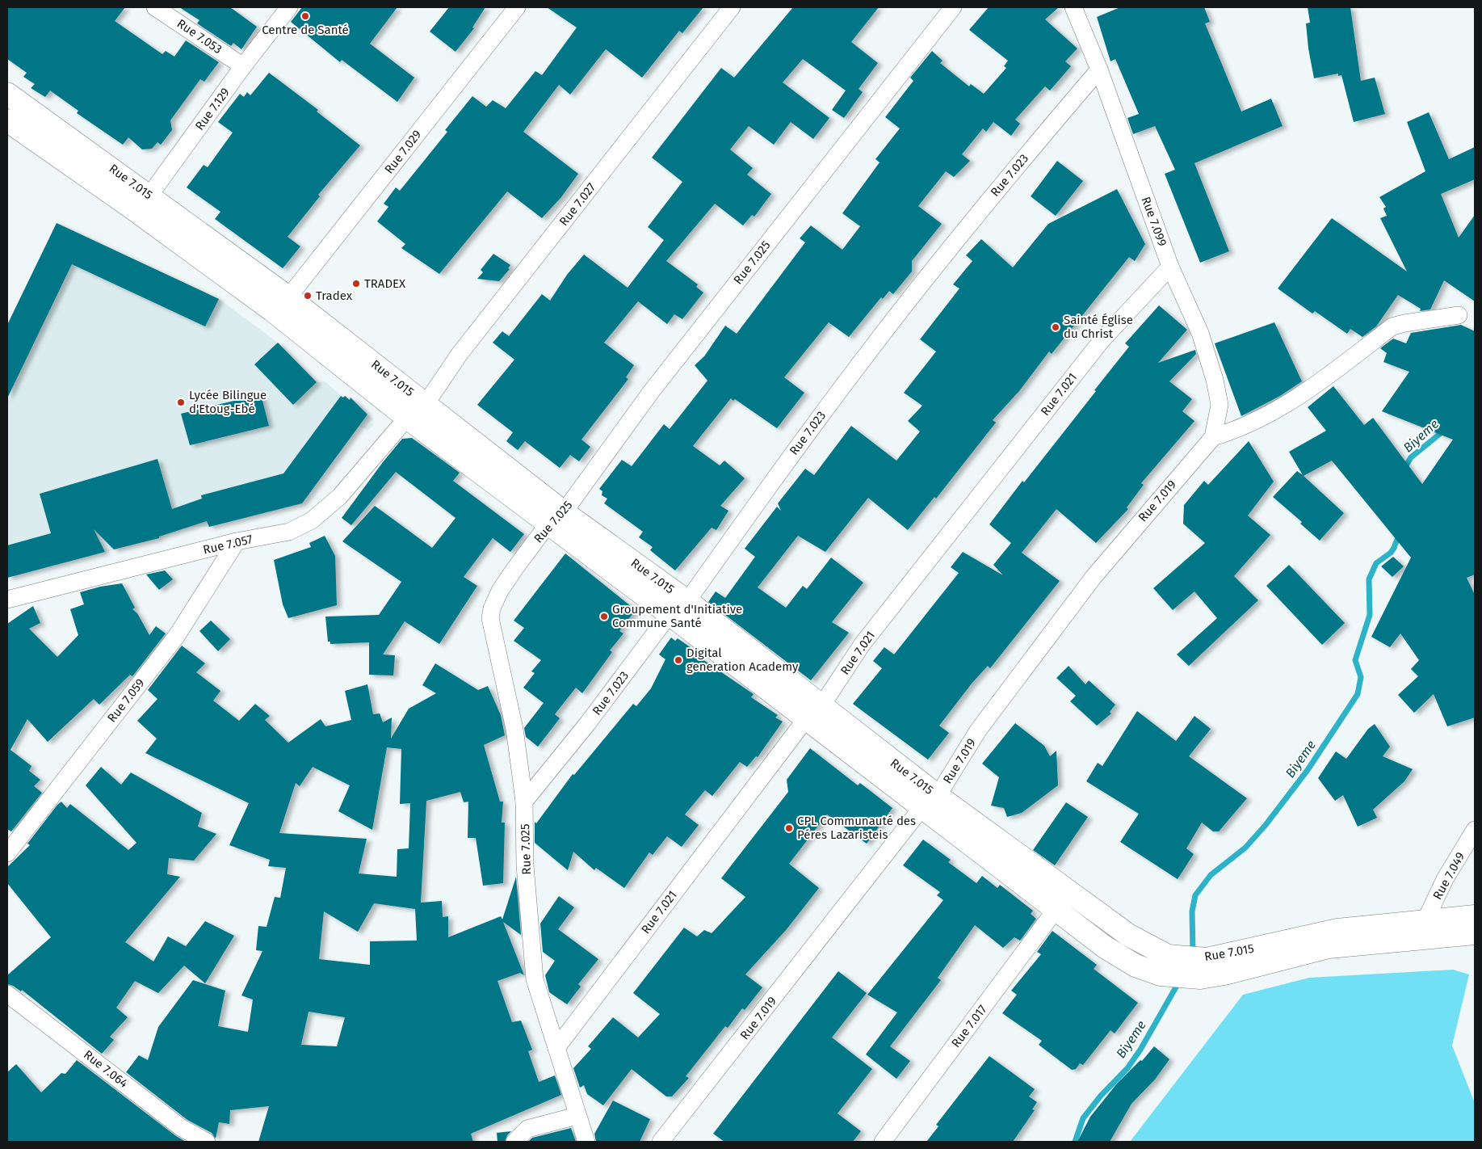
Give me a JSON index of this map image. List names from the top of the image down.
{
  "streets": {
    "main road": ["Rue 7.015"],
    "street": [
      "Rue 7.053",
      "Rue 7.129",
      "Rue 7.029",
      "Rue 7.023",
      "Rue 7.027",
      "Rue 7.099",
      "Rue 7.025",
      "Rue 7.021",
      "Rue 7.019",
      "Rue 7.057",
      "Rue 7.059",
      "Rue 7.049",
      "Rue 7.017",
      "Rue 7.064"
    ]
  },
  "crossings": [
    ["Rue 7.053", "Rue 7.129"],
    ["Rue 7.129", "Rue 7.015"],
    ["Rue 7.029", "Rue 7.015"],
    ["Rue 7.023", "Rue 7.015"],
    ["Rue 7.023", "Rue 7.099"],
    ["Rue 7.023", "Rue 7.025"],
    ["Rue 7.015", "Rue 7.027"],
    ["Rue 7.015", "Rue 7.025"],
    ["Rue 7.015", "Rue 7.021"],
    ["Rue 7.015", "Rue 7.019"],
    ["Rue 7.015", "Rue 7.057"],
    ["Rue 7.015", "Rue 7.049"],
    ["Rue 7.015", "Rue 7.017"],
    ["Rue 7.027", "Rue 7.057"],
    ["Rue 7.099", "Rue 7.021"],
    ["Rue 7.099", "Rue 7.019"],
    ["Rue 7.025", "Rue 7.021"],
    ["Rue 7.057", "Rue 7.059"]
  ],
  "water": ["Biyeme"],
  "places": [
    "Centre de Santé",
    "TRADEX",
    "Tradex",
    "Sainté Église du Christ",
    "Lycée Bilingue d'Etoug-Ebé",
    "Groupement d'Initiative Commune Santé",
    "Digital generation Academy",
    "CPL Communauté des Péres Lazaristeis"
  ]
}
